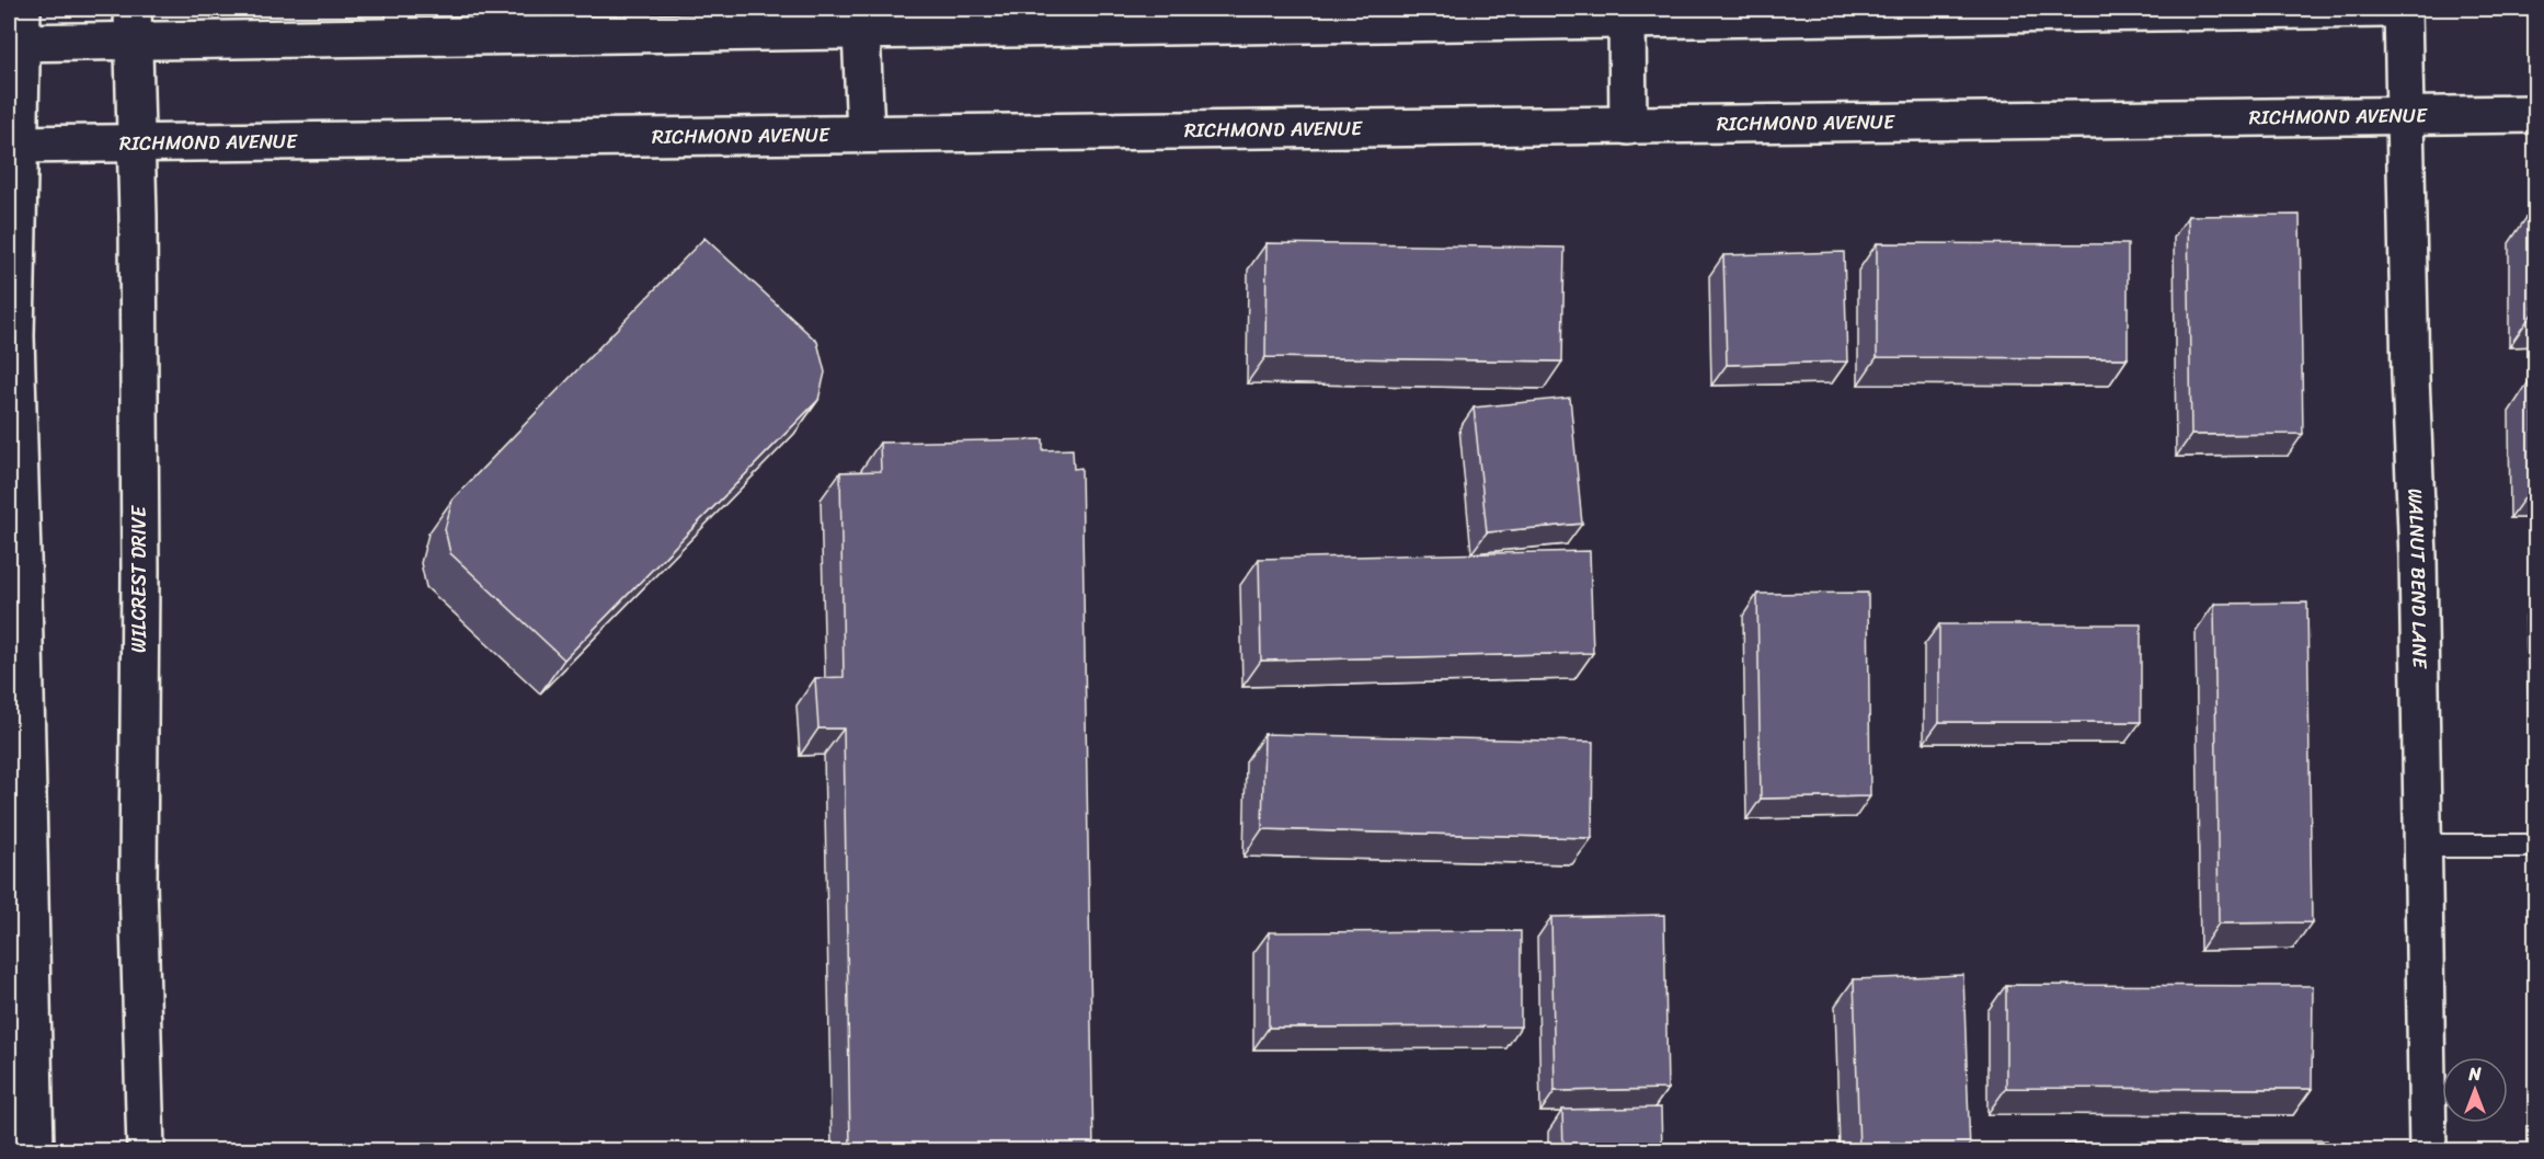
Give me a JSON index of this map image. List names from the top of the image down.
{
  "streets": {
    "main road": ["RICHMOND AVENUE", "WILCREST DRIVE", "WALNUT BEND LANE"]
  },
  "crossings": [
    ["RICHMOND AVENUE", "WILCREST DRIVE"],
    ["RICHMOND AVENUE", "WALNUT BEND LANE"]
  ],
  "north": "top"
}
